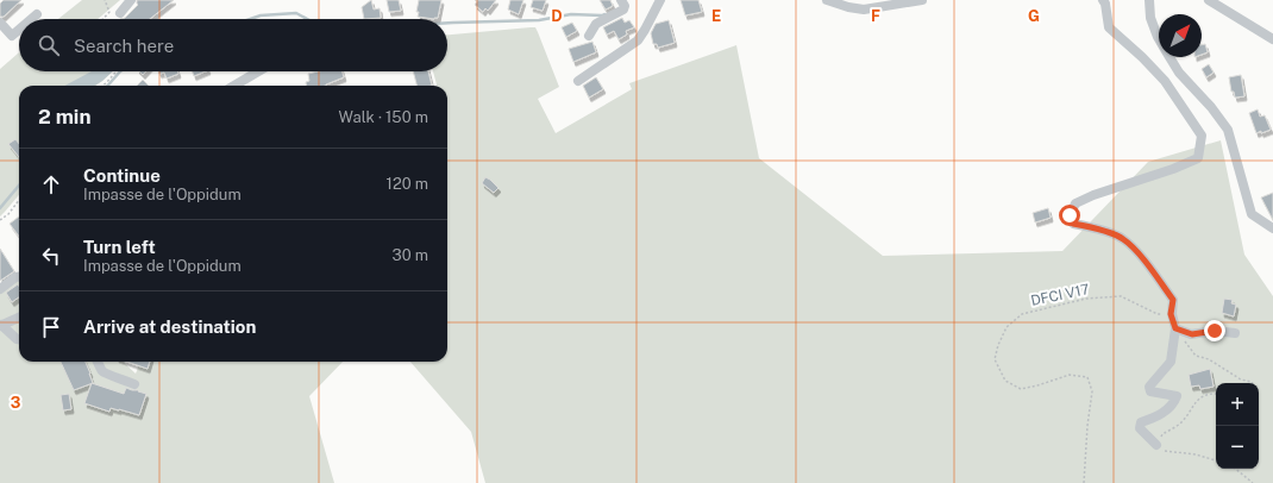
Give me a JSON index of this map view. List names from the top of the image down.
{
  "streets": {
    "path": ["DFCI V17"]
  },
  "north": "top right",
  "page": {
    "search": "Search here",
    "heading": ["2 min", "Walk · 150 m"],
    "list": [
      ["Continue", "Impasse de l'Oppidum", "120 m"],
      ["Turn left", "Impasse de l'Oppidum", "30 m"],
      "Arrive at destination"
    ],
    "map_buttons": ["+", "−"]
  },
  "grid": {
    "columns": [
      "D",
      "E",
      "F",
      "G"
    ],
    "rows": ["3"]
  }
}
